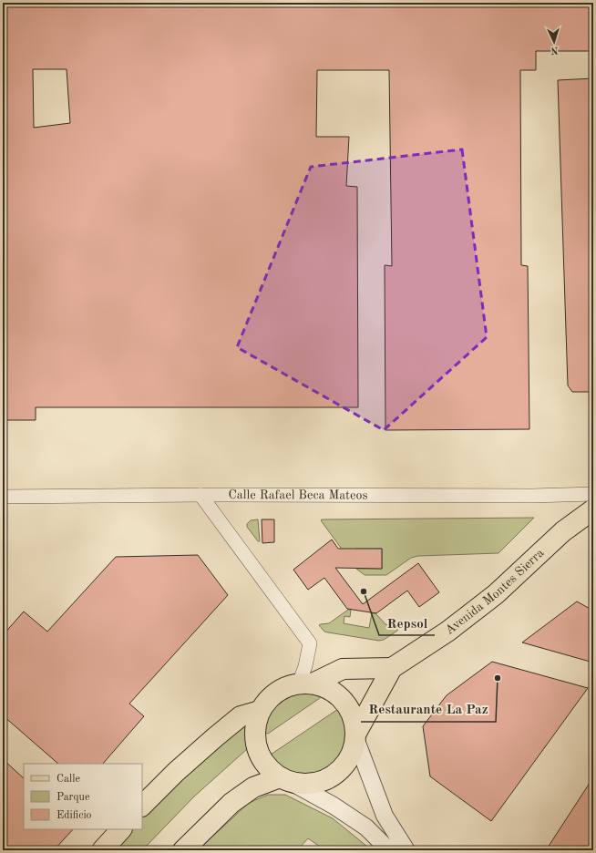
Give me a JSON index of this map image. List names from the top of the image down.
{
  "streets": {
    "main road": ["Avenida Montes Sierra"],
    "street": ["Calle Rafael Beca Mateos"]
  },
  "places": ["Repsol", "Restaurante La Paz"],
  "legend": ["Calle", "Parque", "Edificio"],
  "north": "bottom"
}
